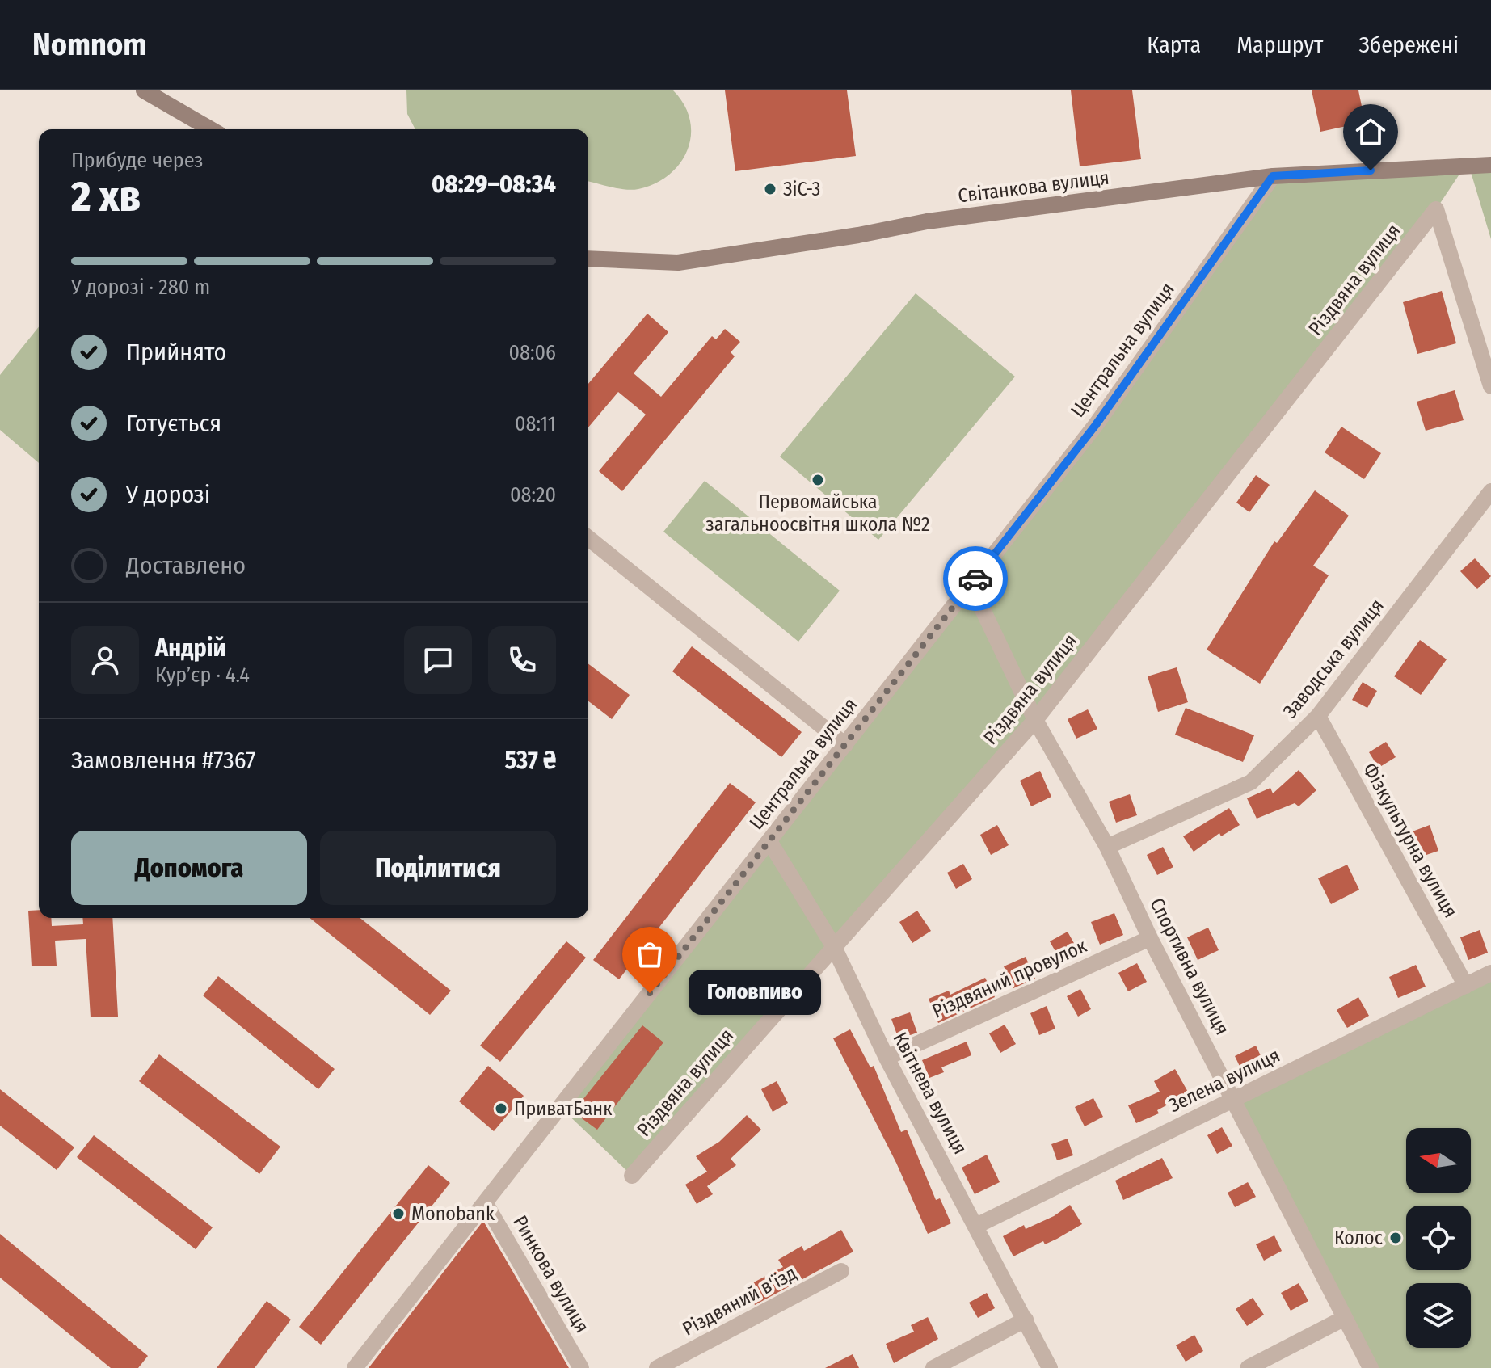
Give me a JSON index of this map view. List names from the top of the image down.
{
  "streets": {
    "street": [
      "Світанкова вулиця",
      "Різдвяна вулиця",
      "Центральна вулиця",
      "Заводська вулиця",
      "Фізкультурна вулиця",
      "Спортивна вулиця",
      "Різдвяний провулок",
      "Зелена вулиця",
      "Квітнева вулиця",
      "Ринкова вулиця",
      "Різдвяний в'їзд"
    ]
  },
  "crossings": [
    ["Світанкова вулиця", "Центральна вулиця"],
    ["Різдвяна вулиця", "Спортивна вулиця"],
    ["Різдвяна вулиця", "Квітнева вулиця"],
    ["Центральна вулиця", "Спортивна вулиця"],
    ["Центральна вулиця", "Квітнева вулиця"],
    ["Центральна вулиця", "Ринкова вулиця"],
    ["Заводська вулиця", "Фізкультурна вулиця"],
    ["Заводська вулиця", "Спортивна вулиця"],
    ["Фізкультурна вулиця", "Зелена вулиця"],
    ["Спортивна вулиця", "Різдвяний провулок"],
    ["Спортивна вулиця", "Зелена вулиця"],
    ["Різдвяний провулок", "Квітнева вулиця"],
    ["Зелена вулиця", "Квітнева вулиця"]
  ],
  "places": [
    "ЗіС-3",
    "Первомайська загальноосвітня школа №2",
    "Головпиво",
    "ПриватБанк",
    "Monobank",
    "Колос"
  ],
  "north": "left",
  "page": {
    "header": "Nomnom",
    "nav": ["Карта", "Маршрут", "Збережені"],
    "heading": ["2 хв", "Прибуде через", "08:29–08:34"],
    "panel": [
      "Андрій",
      "Кур’єр · 4.4",
      "Замовлення #7367",
      "537 ₴"
    ],
    "bar": "У дорозі · 280 m",
    "list": [
      ["Прийнято", "08:06"],
      ["Готується", "08:11"],
      ["У дорозі", "08:20"],
      "Доставлено"
    ],
    "buttons": ["Допомога", "Поділитися"],
    "bubble": "Головпиво"
  }
}
